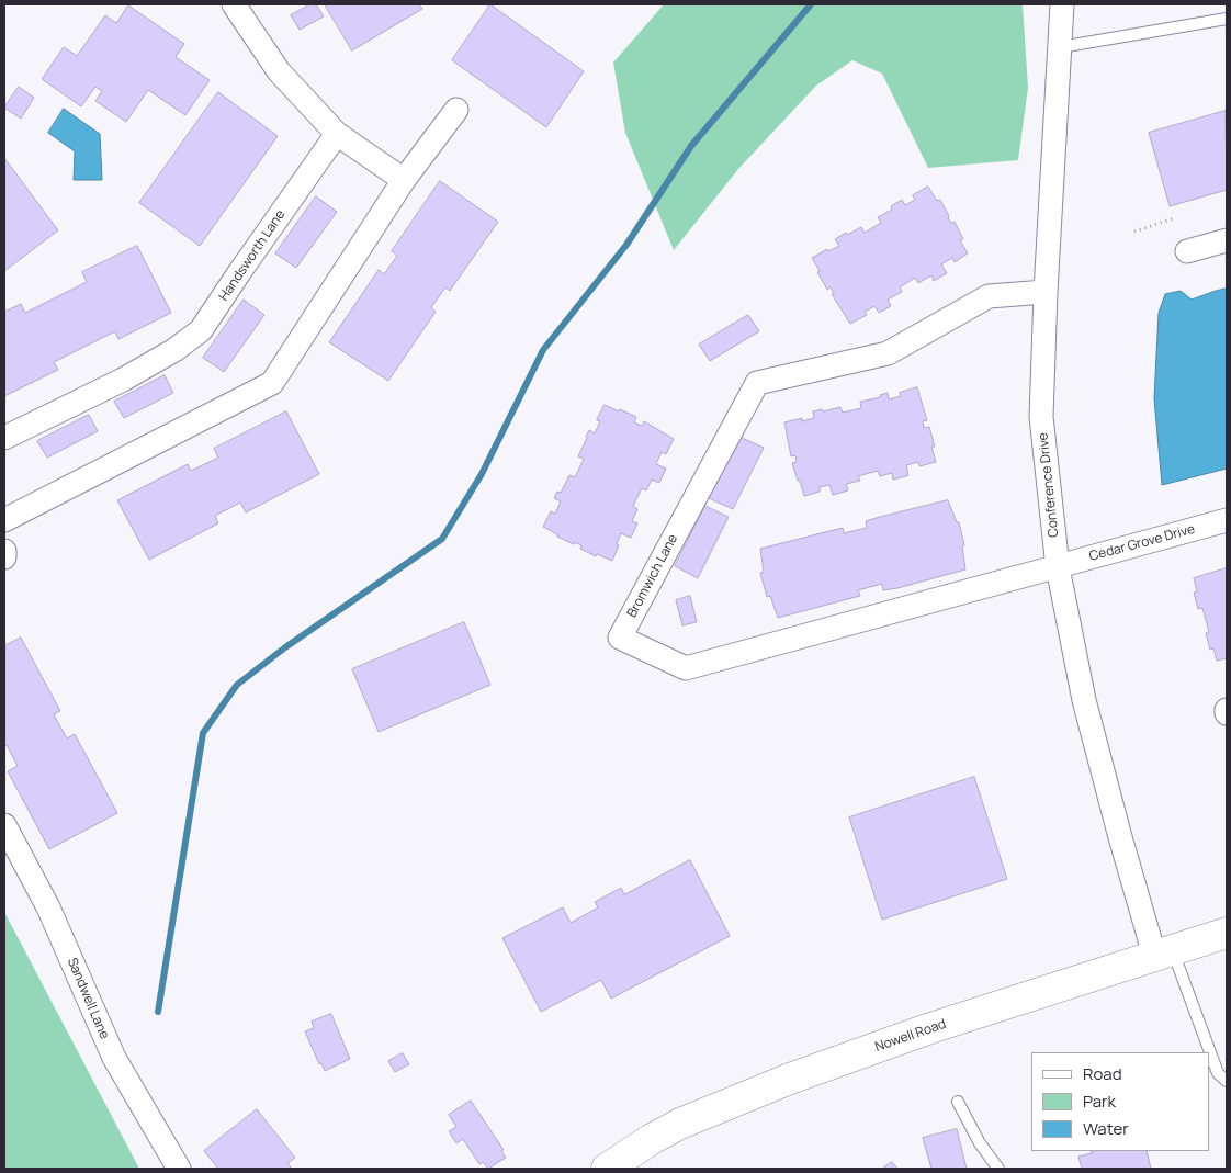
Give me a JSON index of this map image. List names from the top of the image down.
{
  "streets": {
    "street": [
      "Handsworth Lane",
      "Conference Drive",
      "Cedar Grove Drive",
      "Bromwich Lane",
      "Sandwell Lane",
      "Nowell Road"
    ]
  },
  "crossings": [
    ["Conference Drive", "Cedar Grove Drive"],
    ["Conference Drive", "Bromwich Lane"],
    ["Conference Drive", "Nowell Road"],
    ["Cedar Grove Drive", "Bromwich Lane"]
  ],
  "legend": ["Road", "Park", "Water"]
}
